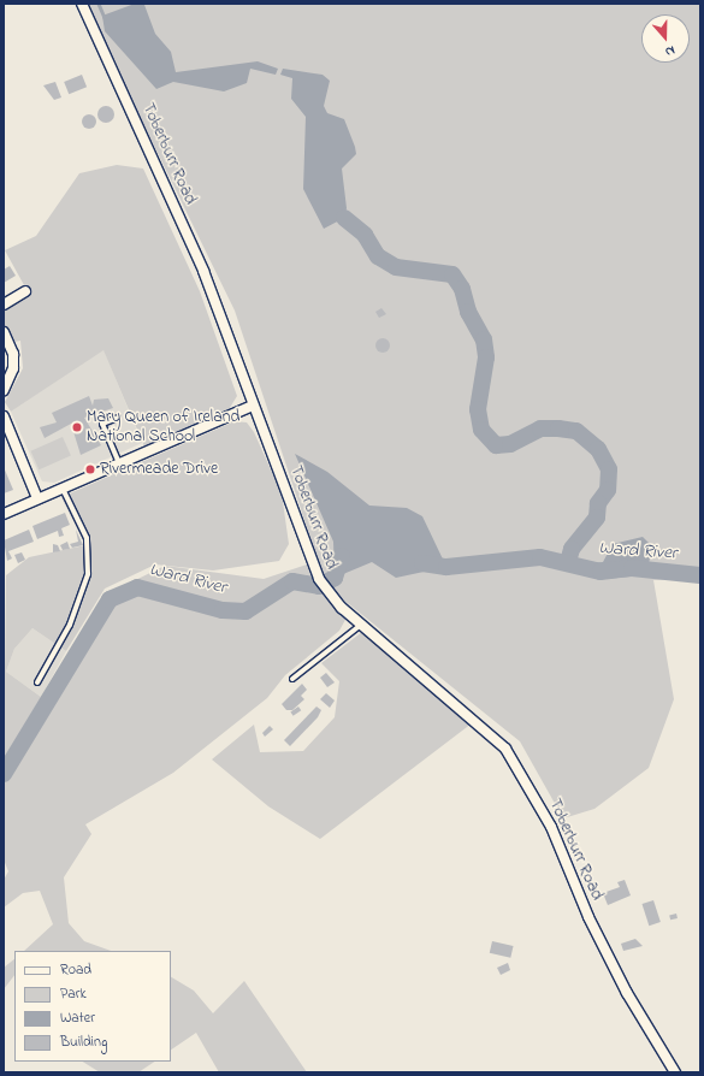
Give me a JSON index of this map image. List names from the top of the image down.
{
  "streets": {
    "street": ["Toberburr Road"]
  },
  "water": ["Ward River"],
  "places": ["Mary Queen of Ireland National School", "Rivermeade Drive"],
  "legend": [
    "Road",
    "Park",
    "Water",
    "Building"
  ],
  "north": "bottom"
}
